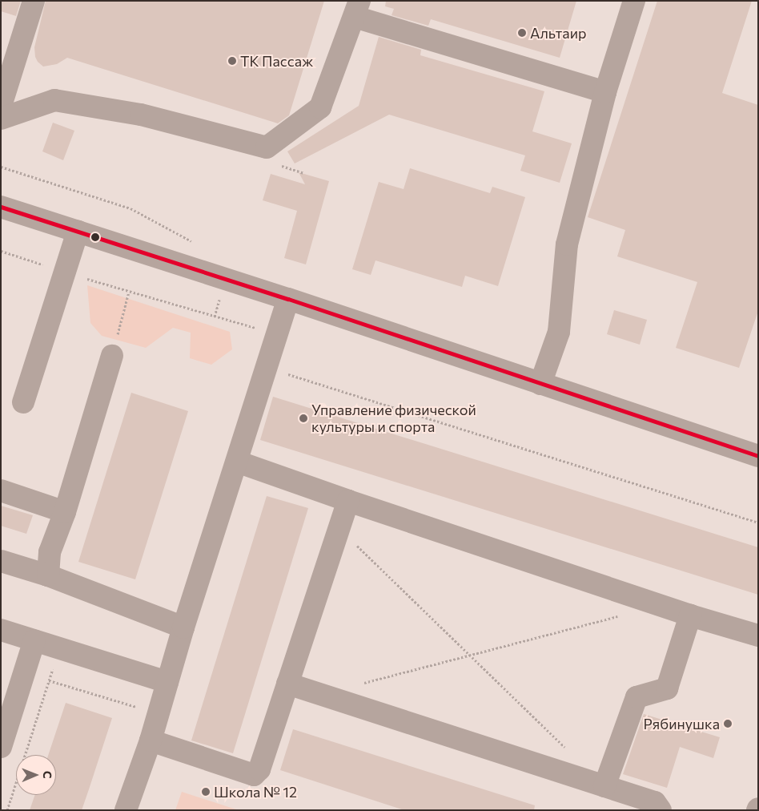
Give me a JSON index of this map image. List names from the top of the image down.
{
  "places": [
    "Альтаир",
    "ТК Пассаж",
    "Управление физической культуры и спорта",
    "Рябинушка",
    "Школа № 12"
  ],
  "north": "right"
}
